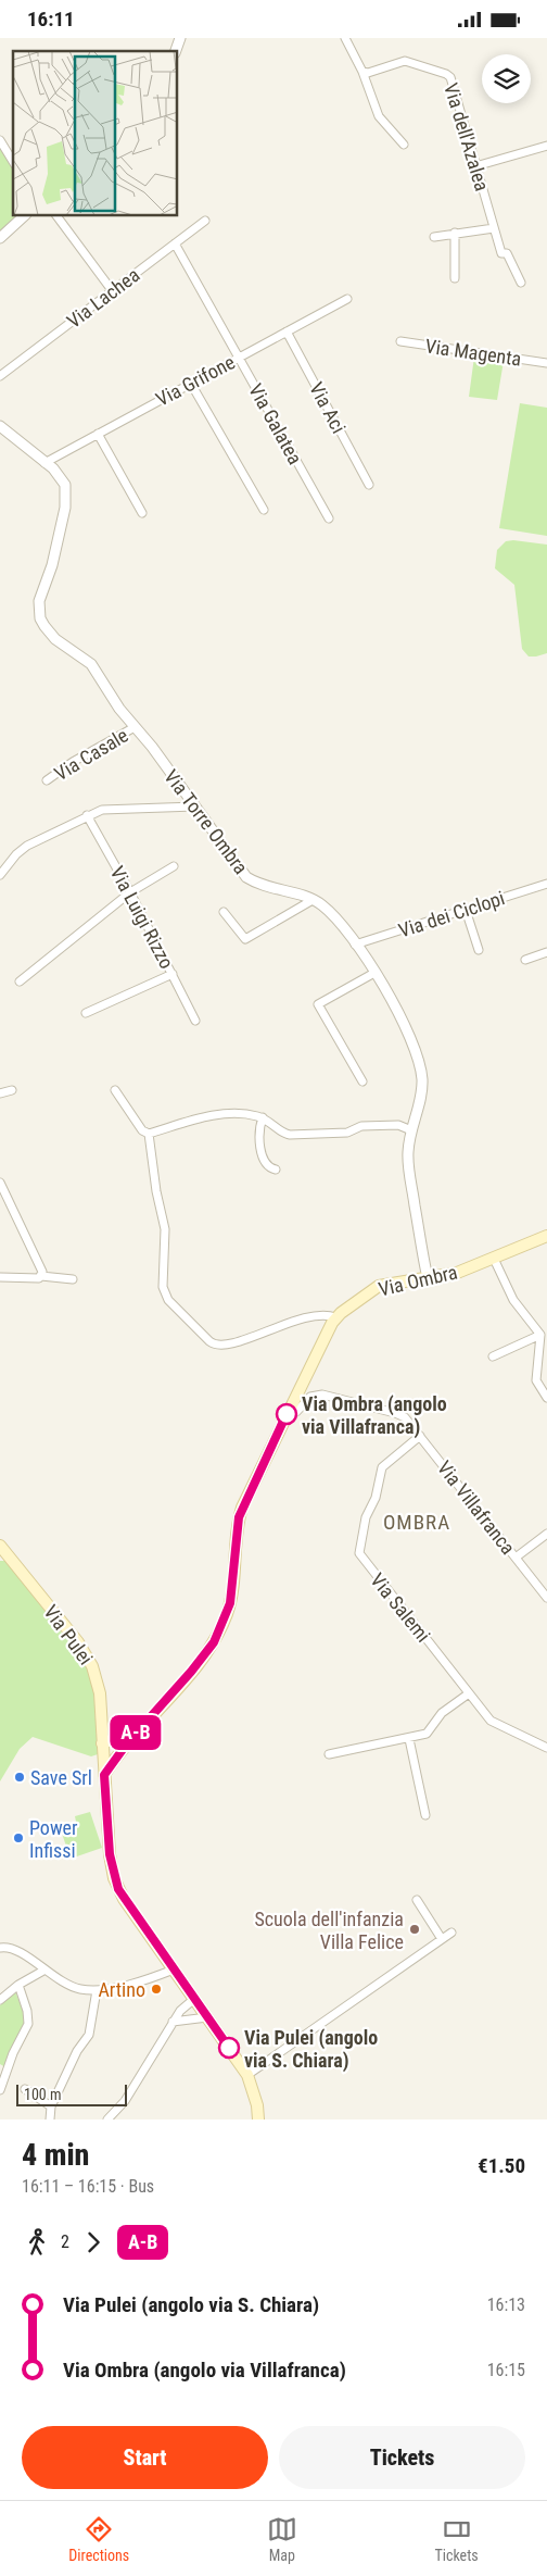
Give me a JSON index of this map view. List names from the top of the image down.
{
  "streets": {
    "main road": ["Via Ombra", "Via Pulei"],
    "street": [
      "Via dell'Azalea",
      "Via Lachea",
      "Via Magenta",
      "Via Grifone",
      "Via Aci",
      "Via Galatea",
      "Via Casale",
      "Via Torre Ombra",
      "Via dei Ciclopi",
      "Via Luigi Rizzo",
      "Via Villafranca",
      "Via Salemi"
    ]
  },
  "crossings": [
    ["Via Lachea", "Via Galatea"],
    ["Via Grifone", "Via Aci"],
    ["Via Grifone", "Via Galatea"],
    ["Via Grifone", "Via Torre Ombra"],
    ["Via Casale", "Via Torre Ombra"],
    ["Via Torre Ombra", "Via dei Ciclopi"],
    ["Via Torre Ombra", "Via Ombra"],
    ["Via Ombra", "Via Villafranca"],
    ["Via Villafranca", "Via Salemi"]
  ],
  "districts": ["OMBRA"],
  "places": [
    "Via Ombra (angolo via Villafranca)",
    "Save Srl",
    "Power Infissi",
    "Scuola dell'infanzia Villa Felice",
    "Artino",
    "Via Pulei (angolo via S. Chiara)"
  ],
  "lines": ["bus line A-B"],
  "scale_bar": "100 m",
  "page": {
    "status": "16:11",
    "on_map": "A-B",
    "scale": "100 m",
    "heading": ["4 min", "16:11 – 16:15 · Bus", "€1.50"],
    "legs": ["2", "A-B"],
    "list": [
      {
        "name": "Via Pulei (angolo via S. Chiara)",
        "value": "16:13"
      },
      {
        "name": "Via Ombra (angolo via Villafranca)",
        "value": "16:15"
      }
    ],
    "buttons": ["Start", "Tickets"],
    "tabs": ["Directions", "Map", "Tickets"]
  }
}
